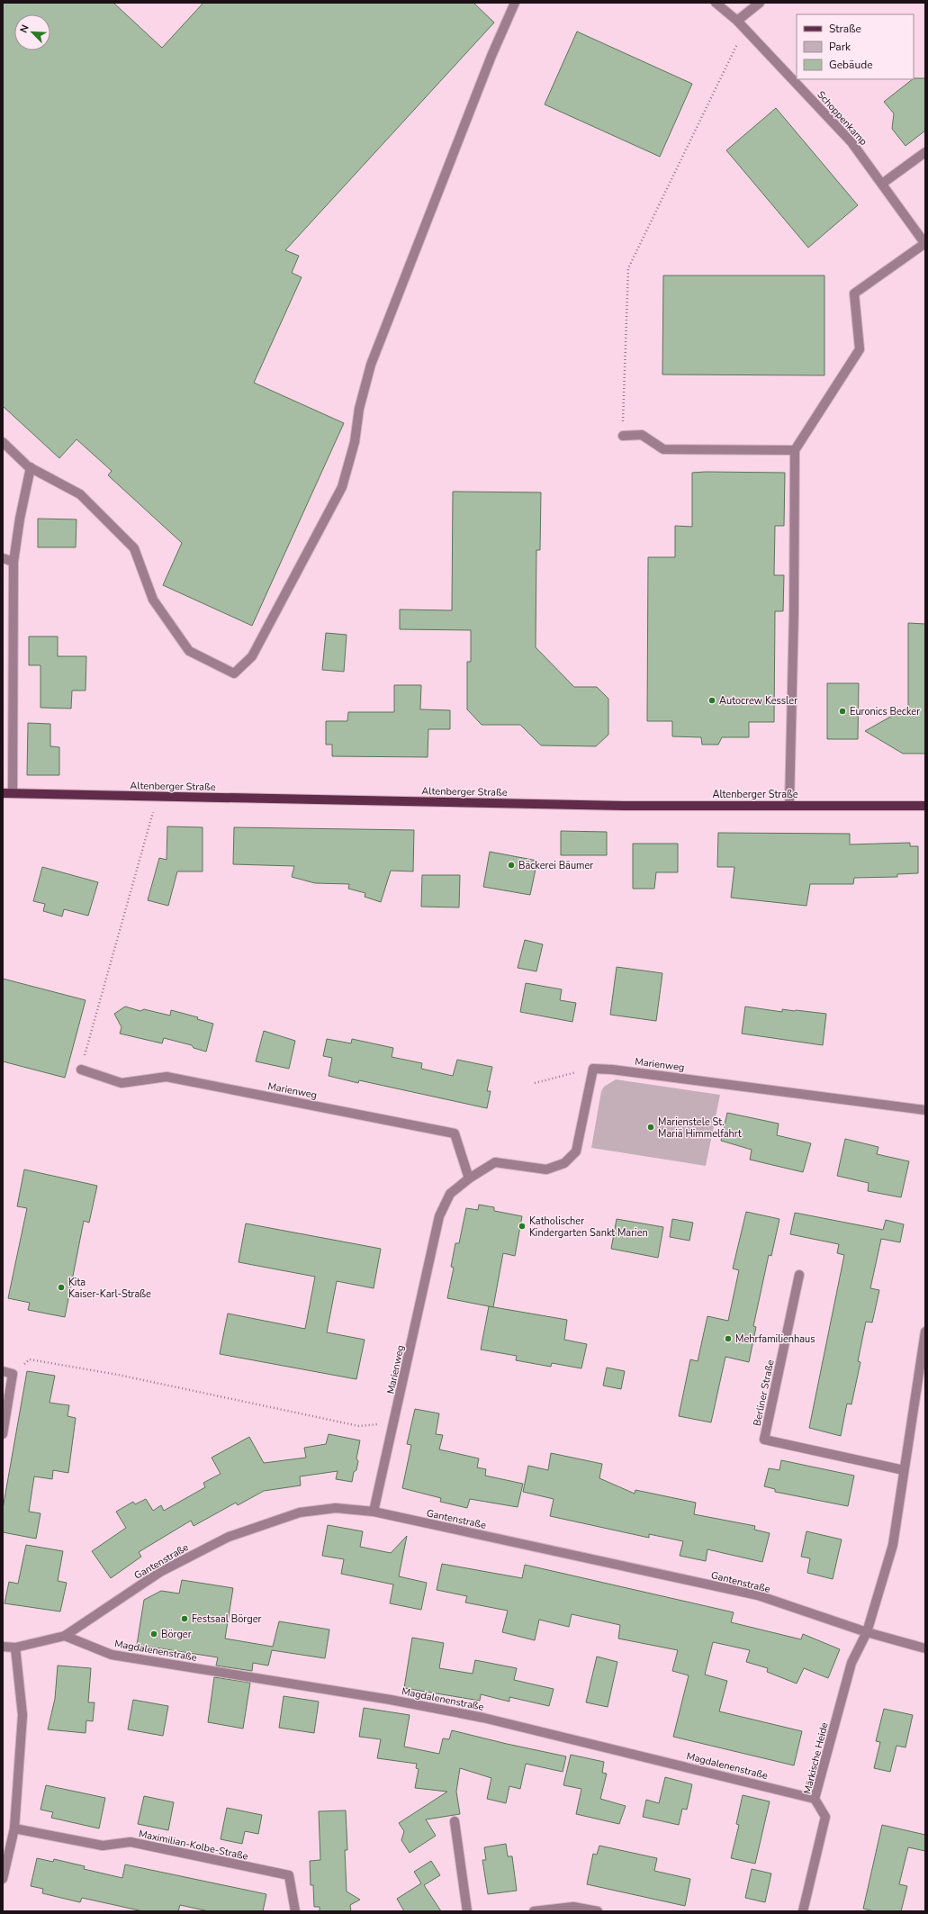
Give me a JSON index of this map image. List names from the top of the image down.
{
  "streets": {
    "main road": ["Altenberger Straße"],
    "street": [
      "Schoppenkamp",
      "Marienweg",
      "Berliner Straße",
      "Gantenstraße",
      "Magdalenenstraße",
      "Märkische Heide",
      "Maximilian-Kolbe-Straße"
    ]
  },
  "crossings": [
    ["Marienweg", "Gantenstraße"],
    ["Gantenstraße", "Magdalenenstraße"],
    ["Gantenstraße", "Märkische Heide"],
    ["Magdalenenstraße", "Märkische Heide"]
  ],
  "places": [
    "Autocrew Kessler",
    "Euronics Becker",
    "Bäckerei Bäumer",
    "Marienstele St. Mariä Himmelfahrt",
    "Katholischer Kindergarten Sankt Marien",
    "Kita Kaiser-Karl-Straße",
    "Mehrfamilienhaus",
    "Festsaal Börger",
    "Börger"
  ],
  "legend": ["Straße", "Park", "Gebäude"],
  "north": "top left"
}
